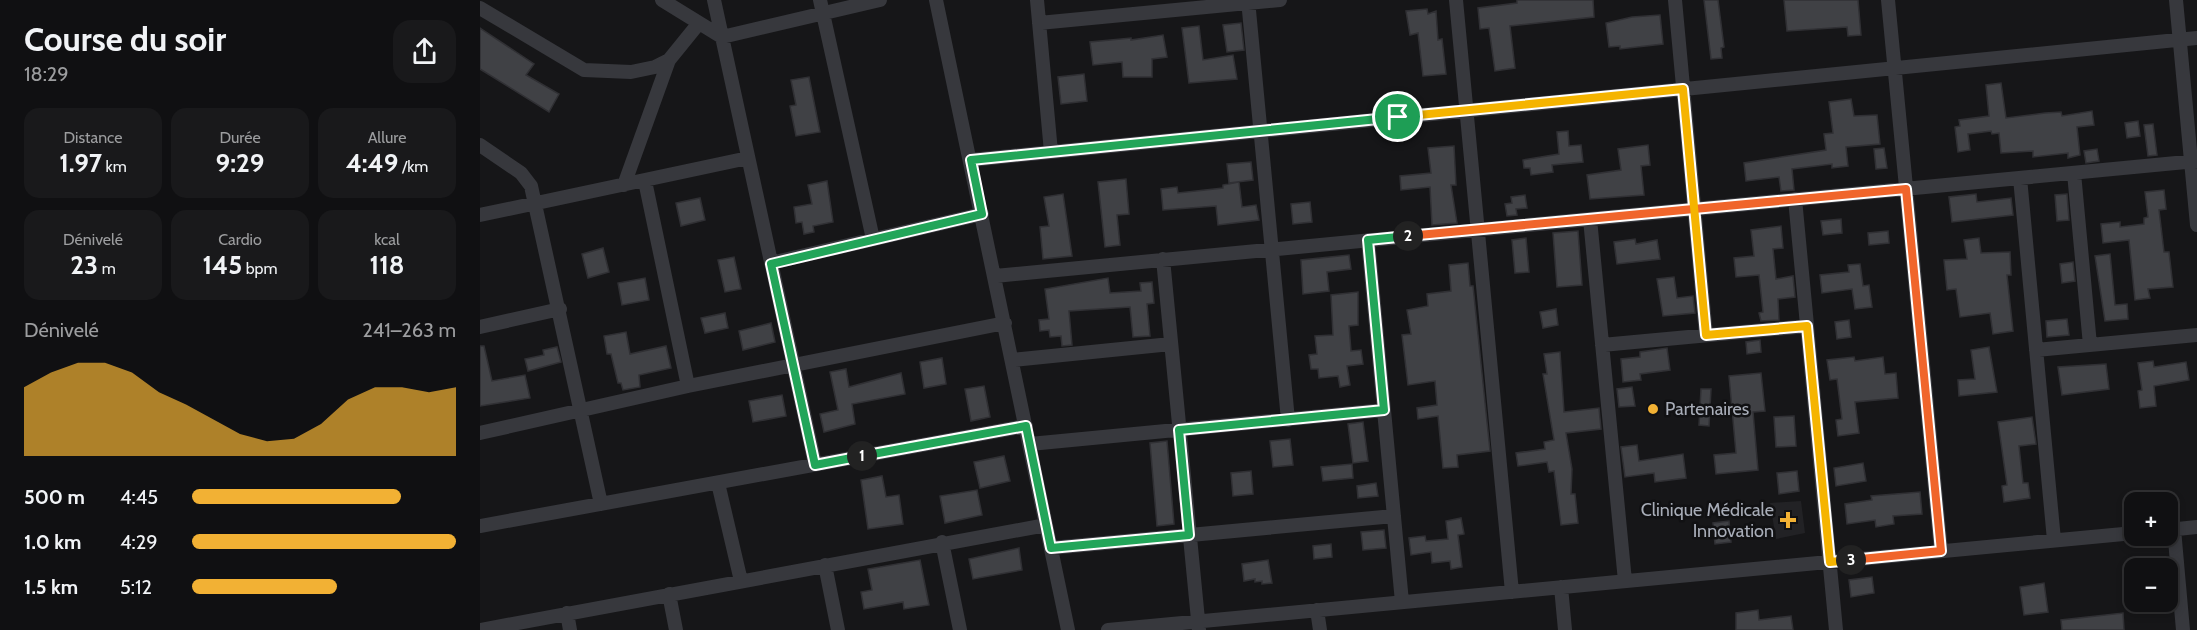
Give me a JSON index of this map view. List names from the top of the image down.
{
  "places": {
    "other": ["Partenaires"],
    "health": ["Clinique Médicale Innovation"]
  },
  "page": {
    "heading": ["Course du soir", "18:29"],
    "stats": [
      ["Distance", "1.97 km"],
      ["Durée", "9:29"],
      ["Allure", "4:49 /km"],
      ["Dénivelé", "23 m"],
      ["Cardio", "145 bpm"],
      ["kcal", "118"]
    ],
    "pins": ["2", "1", "3"],
    "chart": ["Dénivelé", "241–263 m"],
    "list": [
      {
        "name": "500 m",
        "note": "4:45"
      },
      {
        "name": "1.0 km",
        "note": "4:29"
      },
      {
        "name": "1.5 km",
        "note": "5:12"
      }
    ],
    "map_buttons": ["+", "−"]
  }
}
